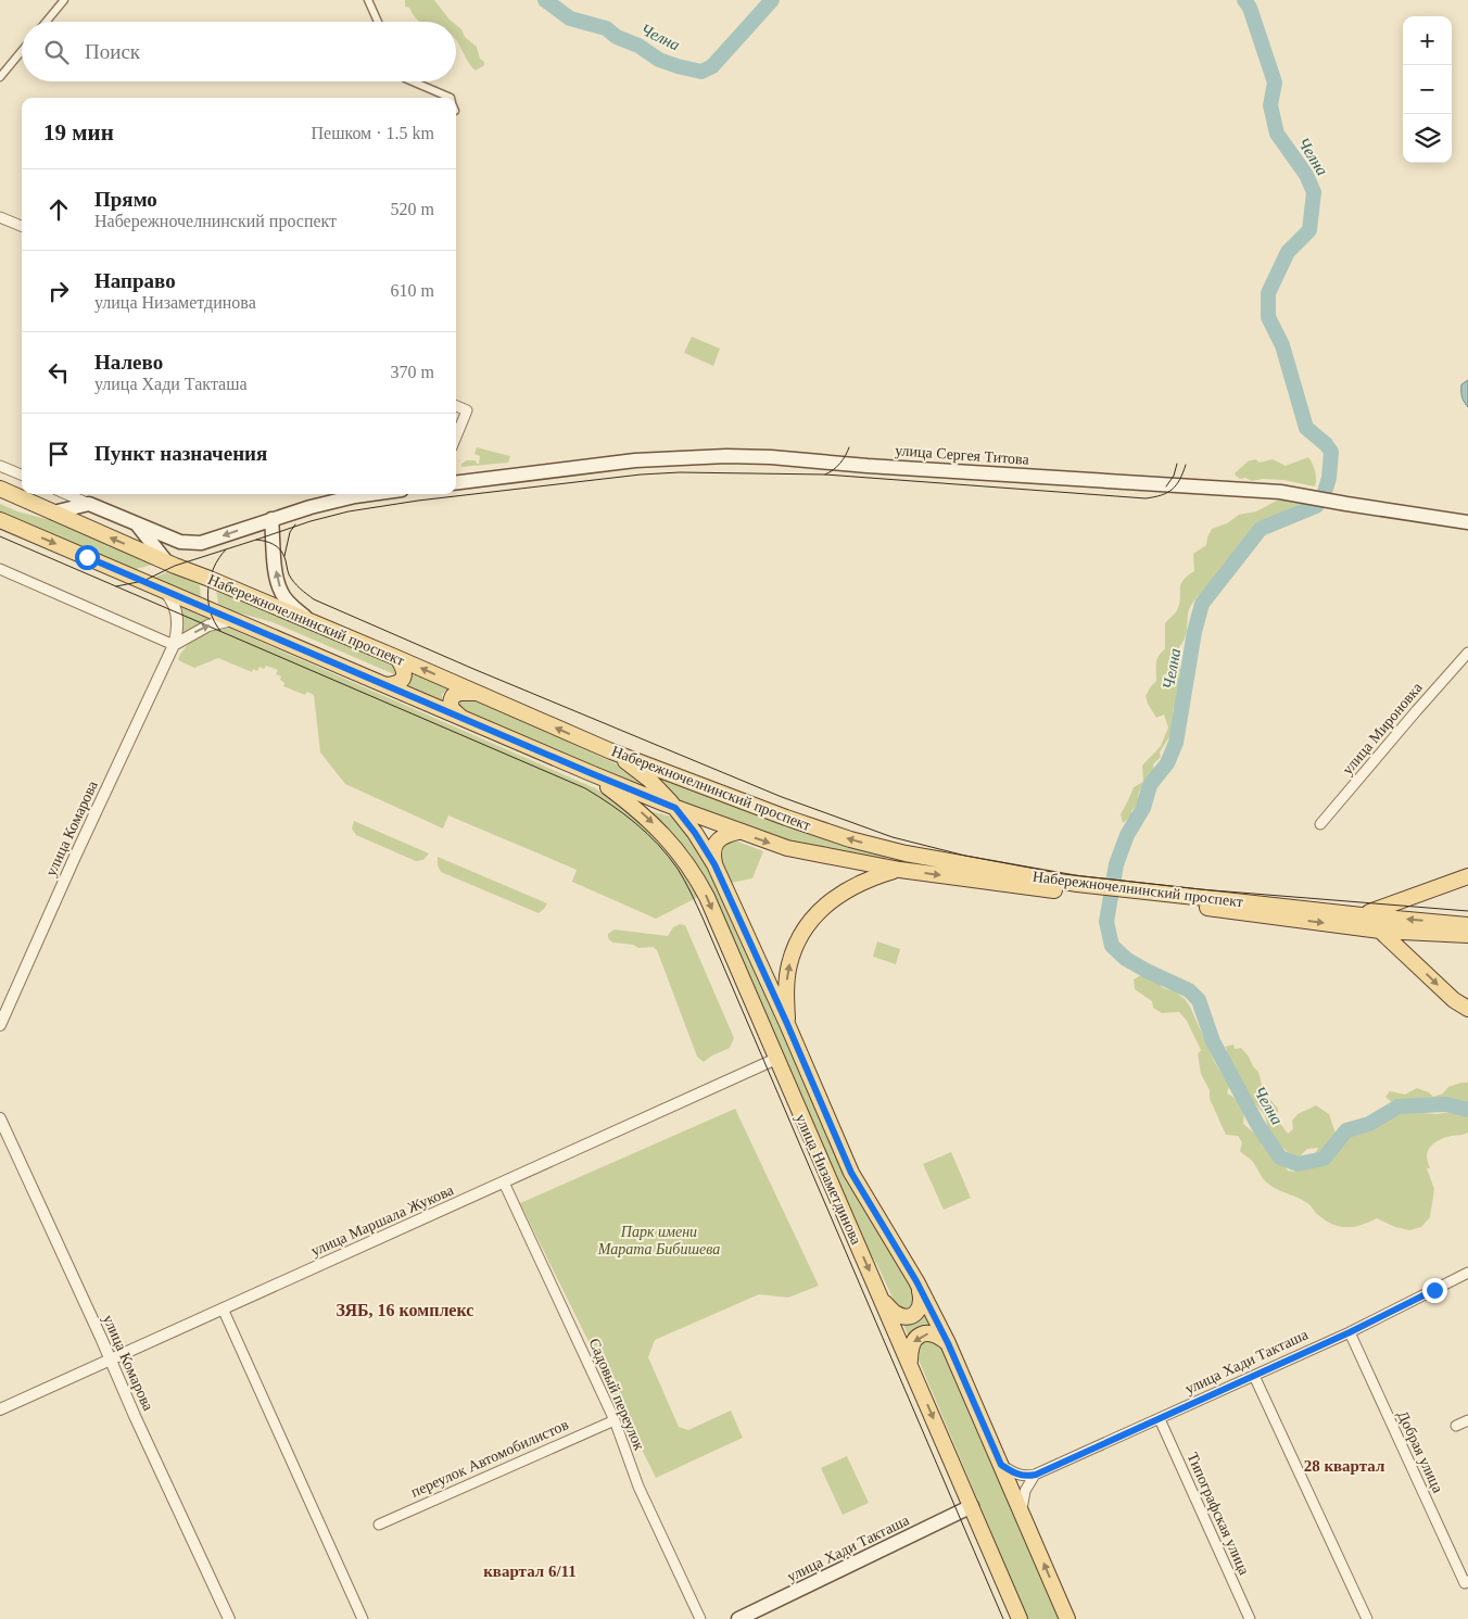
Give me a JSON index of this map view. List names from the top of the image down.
{
  "streets": {
    "main road": [
      "улица Сергея Титова",
      "Набережночелнинский проспект",
      "улица Низаметдинова",
      "улица Хади Такташа"
    ],
    "street": [
      "улица Мироновка",
      "улица Комарова",
      "улица Маршала Жукова",
      "Садовый переулок",
      "Добрая улица",
      "переулок Автомобилистов",
      "Типографская улица"
    ]
  },
  "crossings": [
    ["Набережночелнинский проспект", "улица Комарова"],
    ["Набережночелнинский проспект", "улица Низаметдинова"],
    ["улица Комарова", "улица Маршала Жукова"],
    ["улица Низаметдинова", "улица Маршала Жукова"],
    ["улица Низаметдинова", "улица Хади Такташа"],
    ["улица Маршала Жукова", "Садовый переулок"],
    ["улица Хади Такташа", "Добрая улица"],
    ["улица Хади Такташа", "Типографская улица"],
    ["Садовый переулок", "переулок Автомобилистов"]
  ],
  "districts": ["ЗЯБ, 16 комплекс", "28 квартал", "квартал 6/11"],
  "water": ["Челна"],
  "parks": ["Парк имени Марата Бибишева"],
  "page": {
    "map_buttons": ["+", "−"],
    "search": "Поиск",
    "heading": ["19 мин", "Пешком · 1.5 km"],
    "list": [
      ["Прямо", "Набережночелнинский проспект", "520 m"],
      ["Направо", "улица Низаметдинова", "610 m"],
      ["Налево", "улица Хади Такташа", "370 m"],
      "Пункт назначения"
    ]
  }
}
